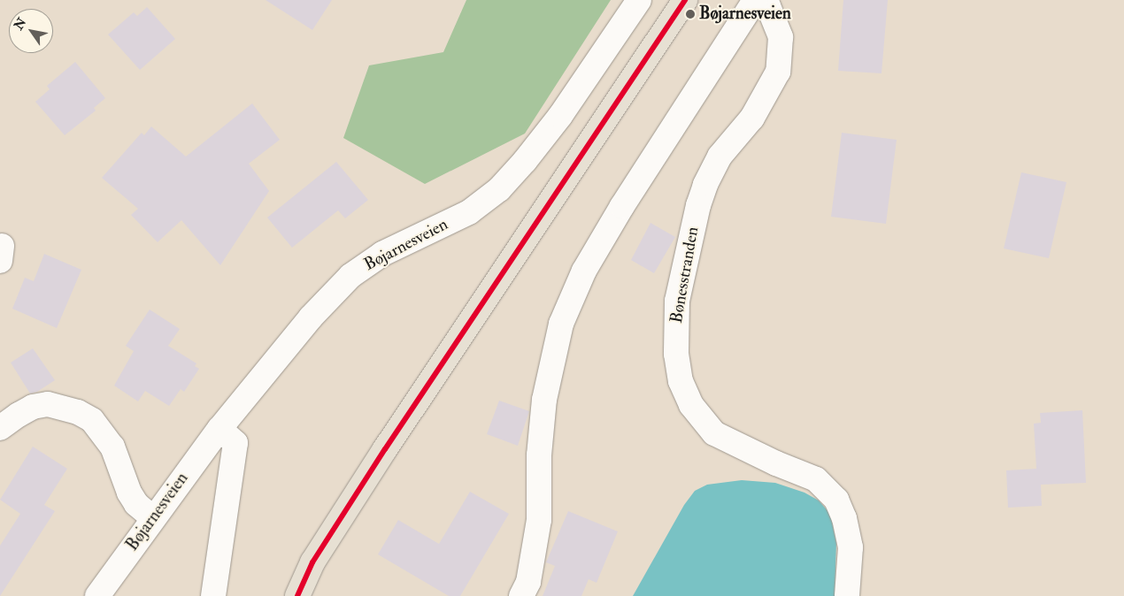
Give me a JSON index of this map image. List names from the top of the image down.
{
  "streets": {
    "street": ["Bøjarnesveien", "Bønesstranden"]
  },
  "places": ["Bøjarnesveien"],
  "north": "top left"
}
